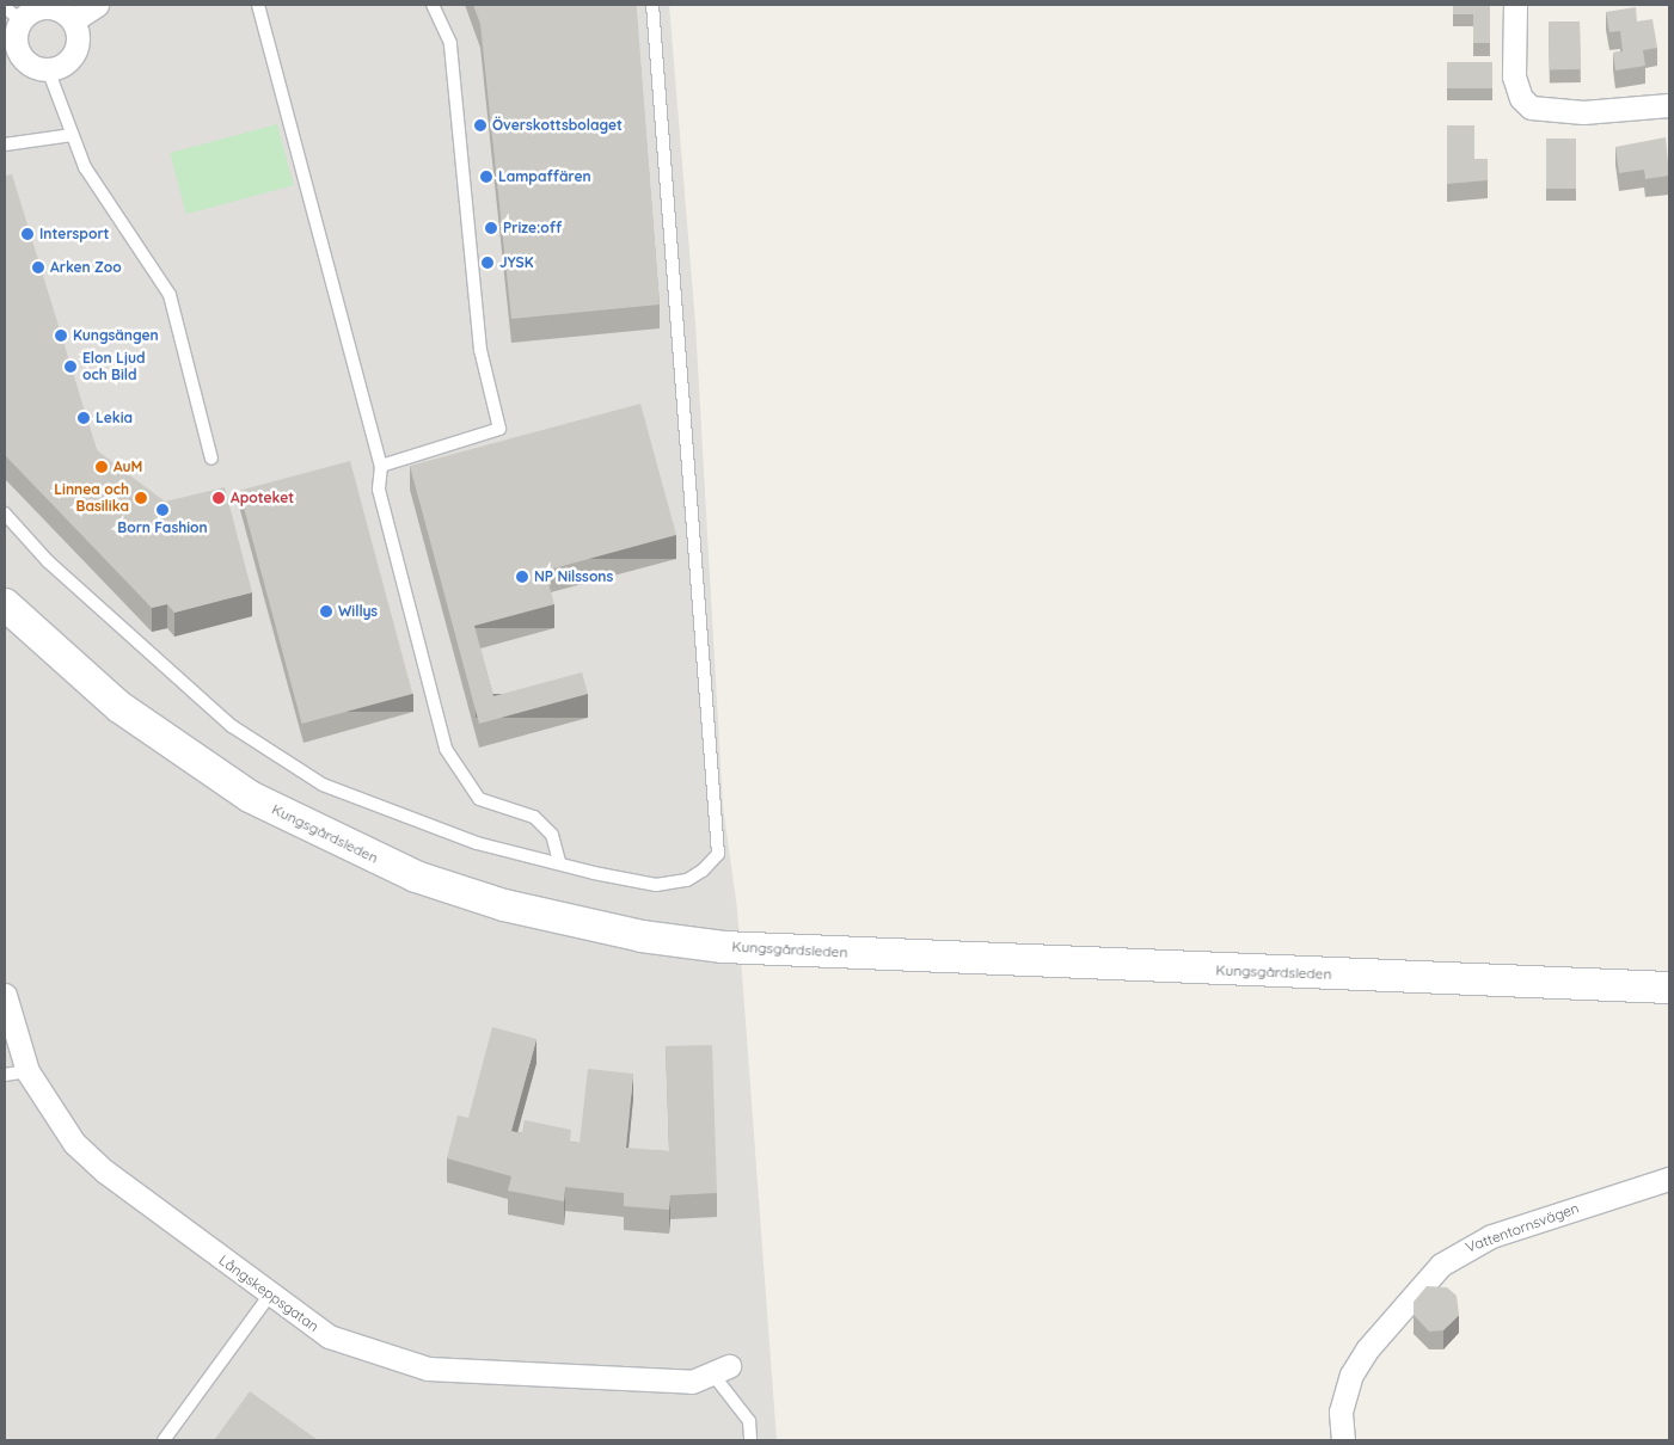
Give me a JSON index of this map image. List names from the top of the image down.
{
  "streets": {
    "main road": ["Kungsgårdsleden"],
    "street": ["Vattentornsvägen", "Långskeppsgatan"]
  },
  "places": [
    "Överskottsbolaget",
    "Lampaffären",
    "Prize:off",
    "Intersport",
    "JYSK",
    "Arken Zoo",
    "Kungsängen",
    "Elon Ljud och Bild",
    "Lekia",
    "AuM",
    "Linnea och Basilika",
    "Apoteket",
    "Born Fashion",
    "NP Nilssons",
    "Willys"
  ]
}
